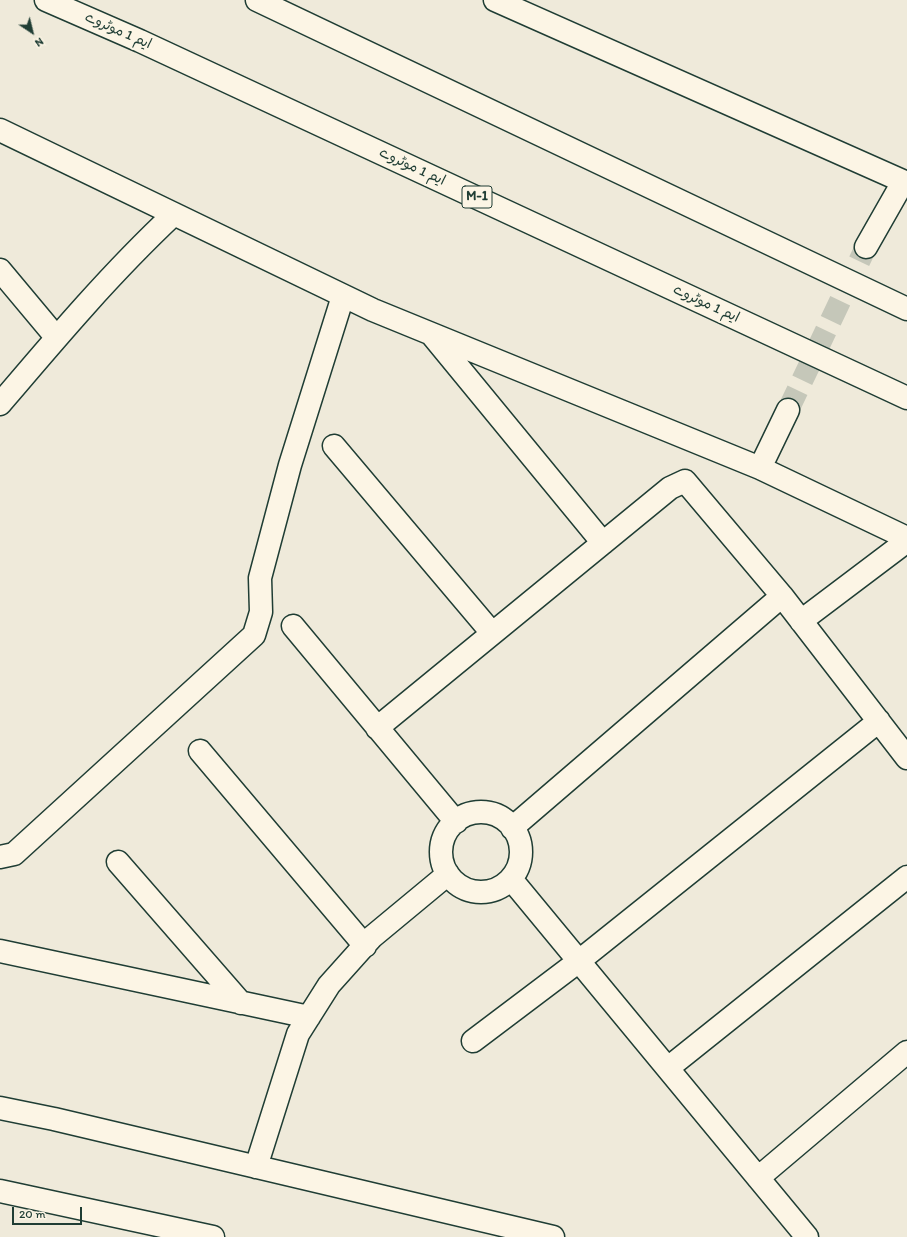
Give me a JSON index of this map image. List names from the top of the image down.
{
  "streets": {
    "main road": ["ایم 1 موٹروے", "M-1"]
  },
  "scale_bar": "20 m",
  "north": "bottom right"
}
